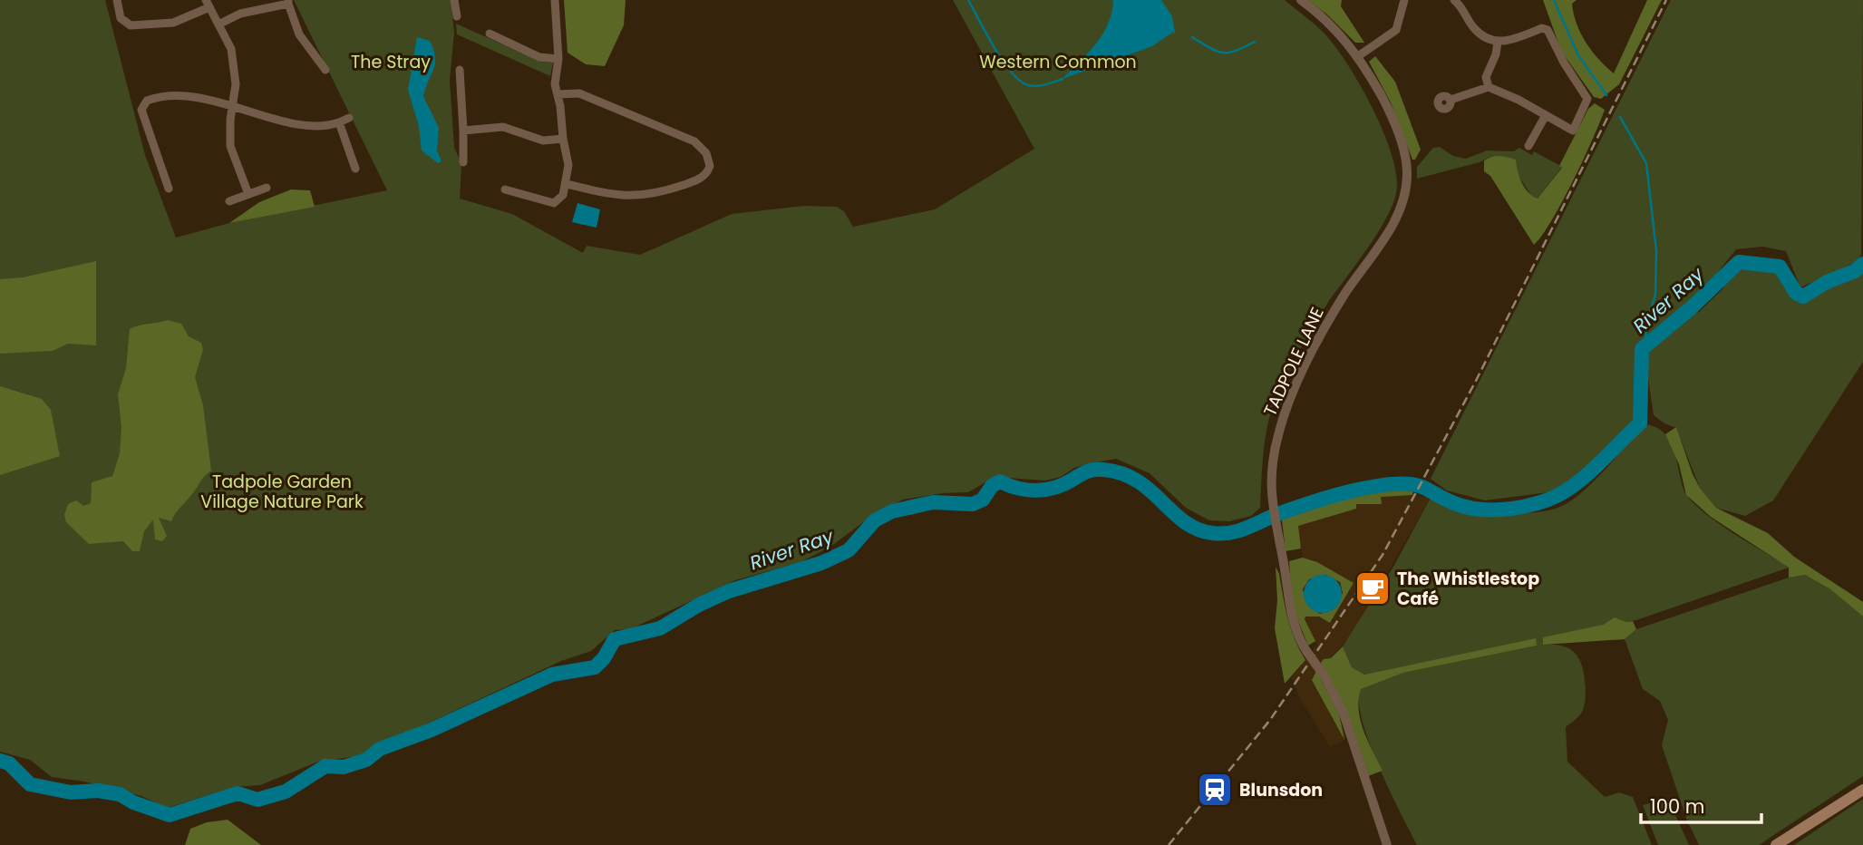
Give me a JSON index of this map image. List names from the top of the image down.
{
  "streets": {
    "street": ["TADPOLE LANE"]
  },
  "water": ["River Ray"],
  "parks": ["The Stray", "Western Common", "Tadpole Garden Village Nature Park"],
  "places": {
    "cafe": ["The Whistlestop Café"],
    "station": ["Blunsdon"]
  },
  "scale_bar": "100 m"
}
